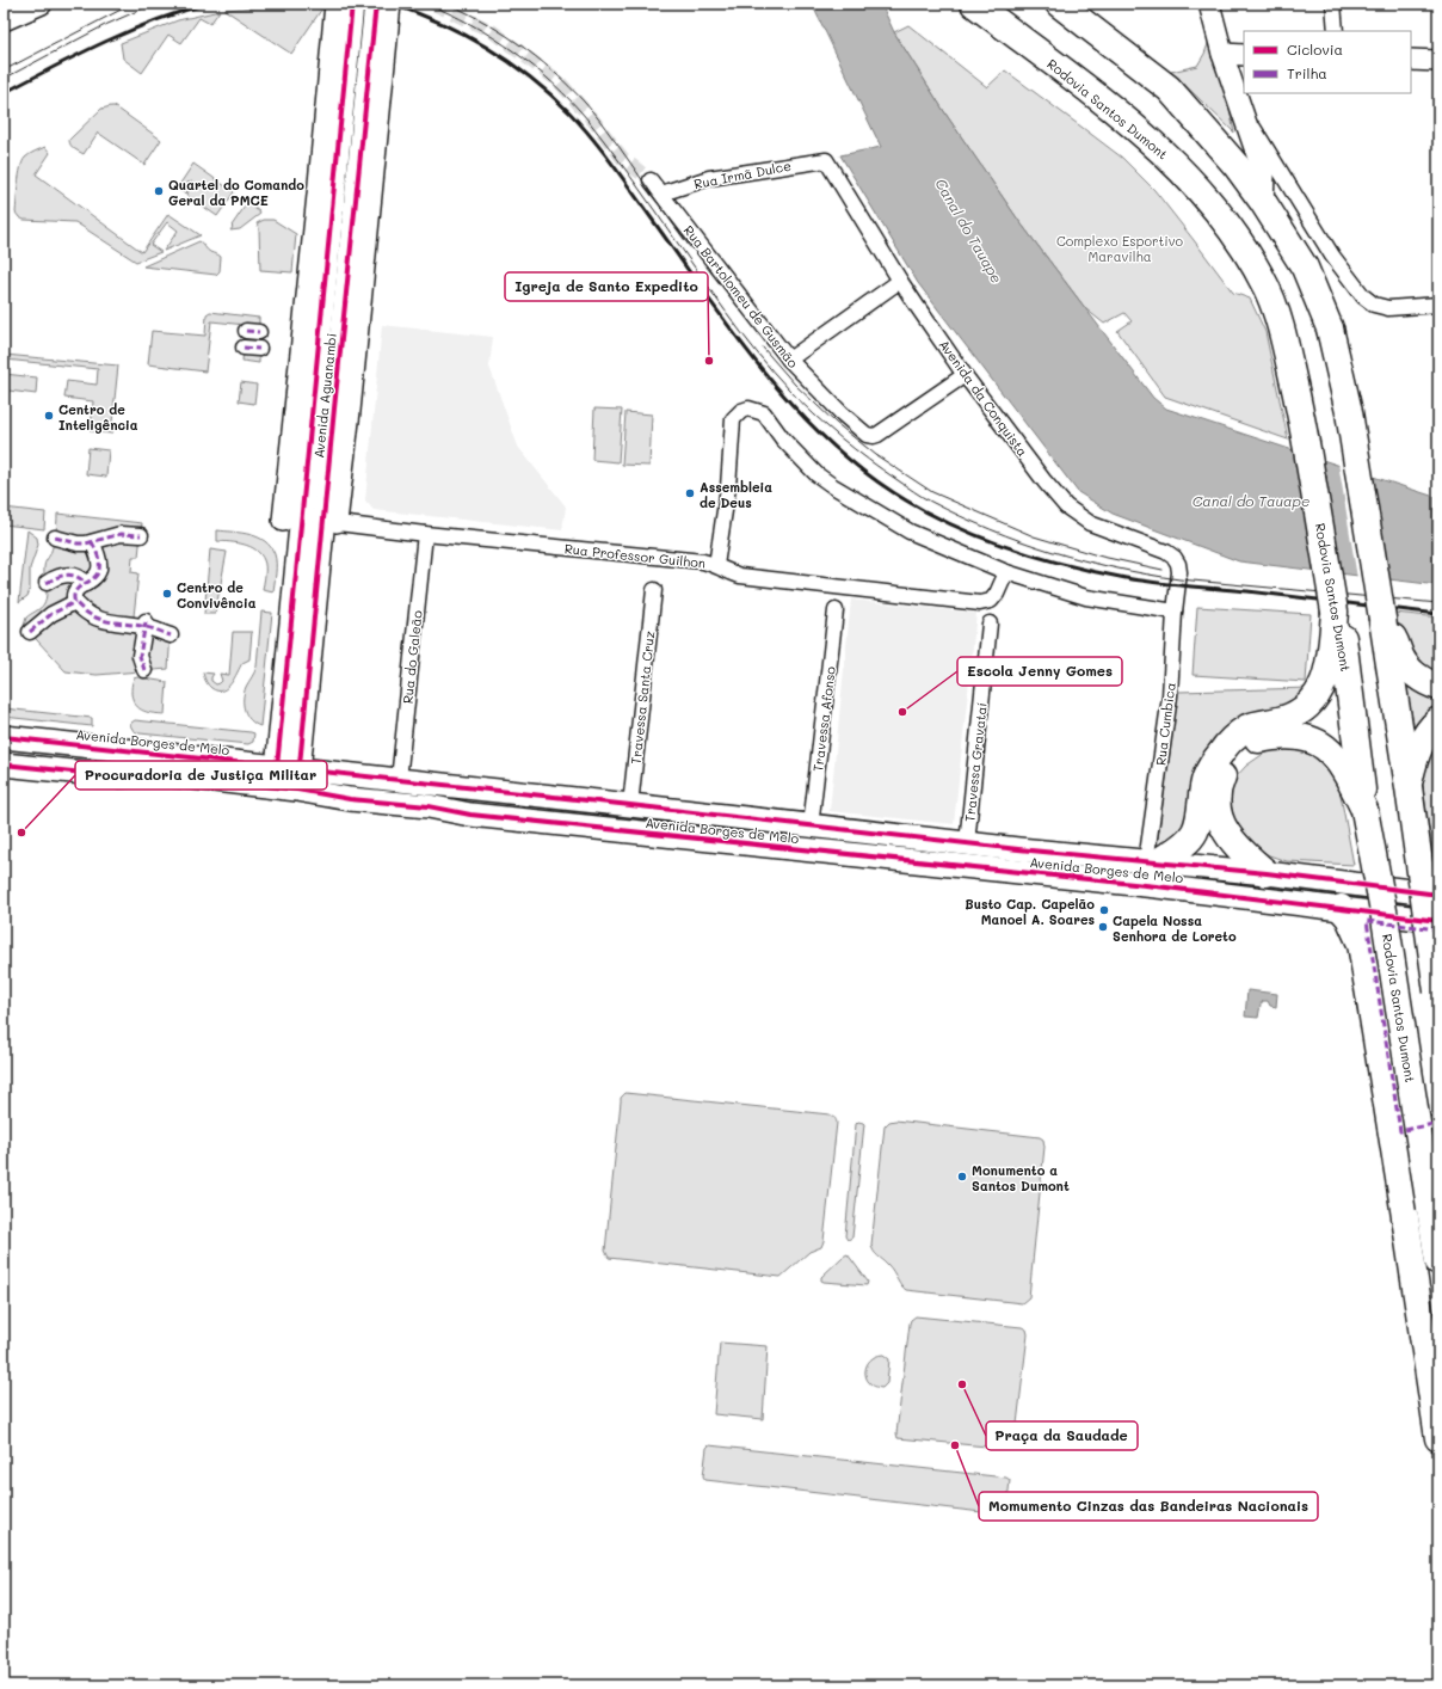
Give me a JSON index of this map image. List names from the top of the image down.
{
  "streets": {
    "highway": ["Rodovia Santos Dumont"],
    "main road": ["Avenida Aguanambi", "Avenida Borges de Melo"],
    "street": [
      "Rua Irmã Dulce",
      "Rua Bartolomeu de Gusmão",
      "Avenida da Conquista",
      "Rua Professor Guilhon",
      "Rua do Galeão",
      "Travessa Santa Cruz",
      "Travessa Afonso",
      "Rua Cumbica",
      "Travessa Gravataí"
    ]
  },
  "crossings": [
    ["Rua Irmã Dulce", "Rua Bartolomeu de Gusmão"],
    ["Rua Irmã Dulce", "Avenida da Conquista"],
    ["Rua Bartolomeu de Gusmão", "Avenida da Conquista"],
    ["Avenida Aguanambi", "Rua Professor Guilhon"],
    ["Avenida Aguanambi", "Avenida Borges de Melo"],
    ["Avenida da Conquista", "Rua Cumbica"],
    ["Rua Professor Guilhon", "Rua do Galeão"],
    ["Rua do Galeão", "Avenida Borges de Melo"],
    ["Travessa Santa Cruz", "Avenida Borges de Melo"],
    ["Travessa Afonso", "Avenida Borges de Melo"],
    ["Rua Cumbica", "Avenida Borges de Melo"],
    ["Avenida Borges de Melo", "Travessa Gravataí"]
  ],
  "water": ["Canal do Tauape"],
  "parks": ["Complexo Esportivo Maravilha"],
  "places": [
    "Quartel do Comando Geral da PMCE",
    "Igreja de Santo Expedito",
    "Centro de Inteligência",
    "Assembleia de Deus",
    "Centro de Convivência",
    "Escola Jenny Gomes",
    "Procuradoria de Justiça Militar",
    "Busto Cap. Capelão Manoel A. Soares",
    "Capela Nossa Senhora de Loreto",
    "Monumento a Santos Dumont",
    "Praça da Saudade",
    "Momumento Cinzas das Bandeiras Nacionais"
  ],
  "legend": ["Ciclovia", "Trilha"]
}
